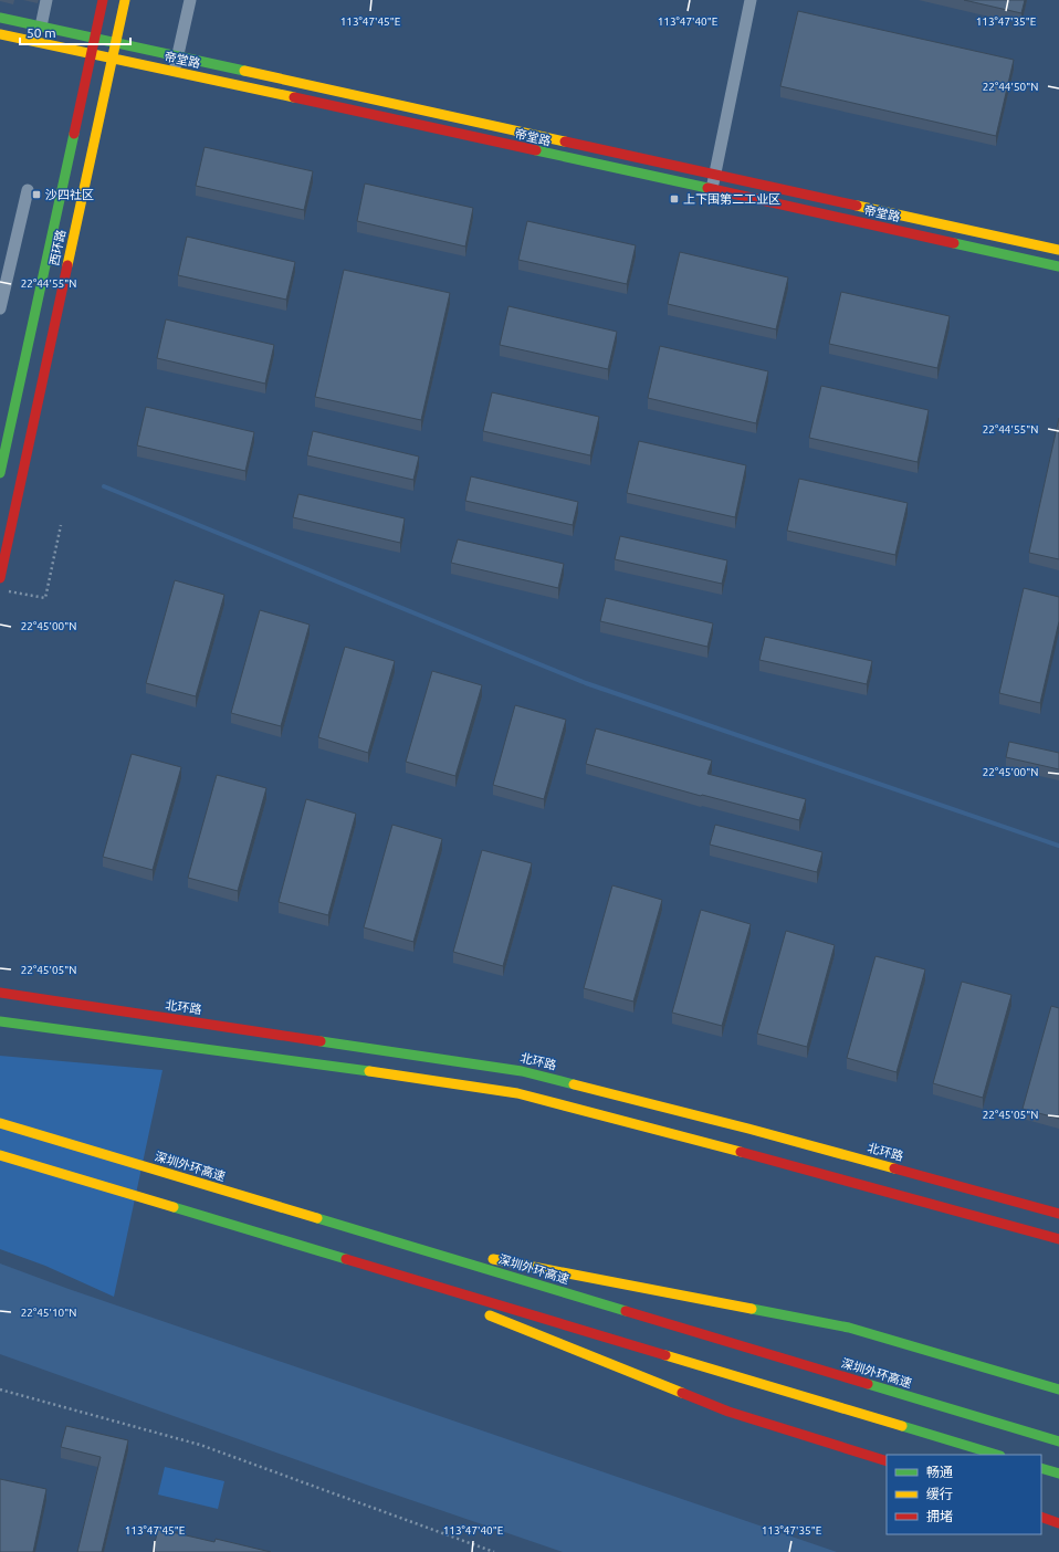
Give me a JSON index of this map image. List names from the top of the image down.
{
  "streets": {
    "main road": [
      "帝堂路",
      "西环路",
      "北环路",
      "深圳外环高速"
    ]
  },
  "crossings": [
    ["帝堂路", "西环路"]
  ],
  "places": {
    "transit": ["沙四社区", "上下围第二工业区"]
  },
  "legend": ["畅通", "缓行", "拥堵"],
  "scale_bar": "50 m",
  "coordinates": [
    "113°47'45\"E",
    "113°47'40\"E",
    "113°47'35\"E",
    "22°44'50\"N",
    "22°44'55\"N",
    "22°45'00\"N",
    "22°45'05\"N",
    "22°45'10\"N"
  ]
}
